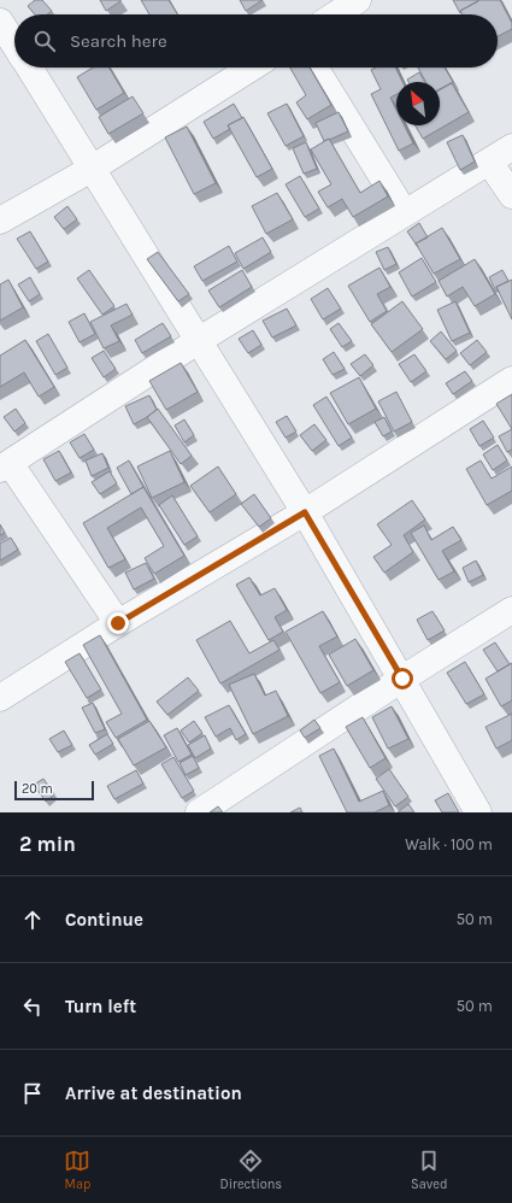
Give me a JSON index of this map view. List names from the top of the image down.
{
  "scale_bar": "20 m",
  "north": "top left",
  "page": {
    "search": "Search here",
    "scale": "20 m",
    "heading": ["2 min", "Walk · 100 m"],
    "list": [
      ["Continue", "50 m"],
      ["Turn left", "50 m"],
      "Arrive at destination"
    ],
    "nav": ["Map", "Directions", "Saved"]
  }
}
